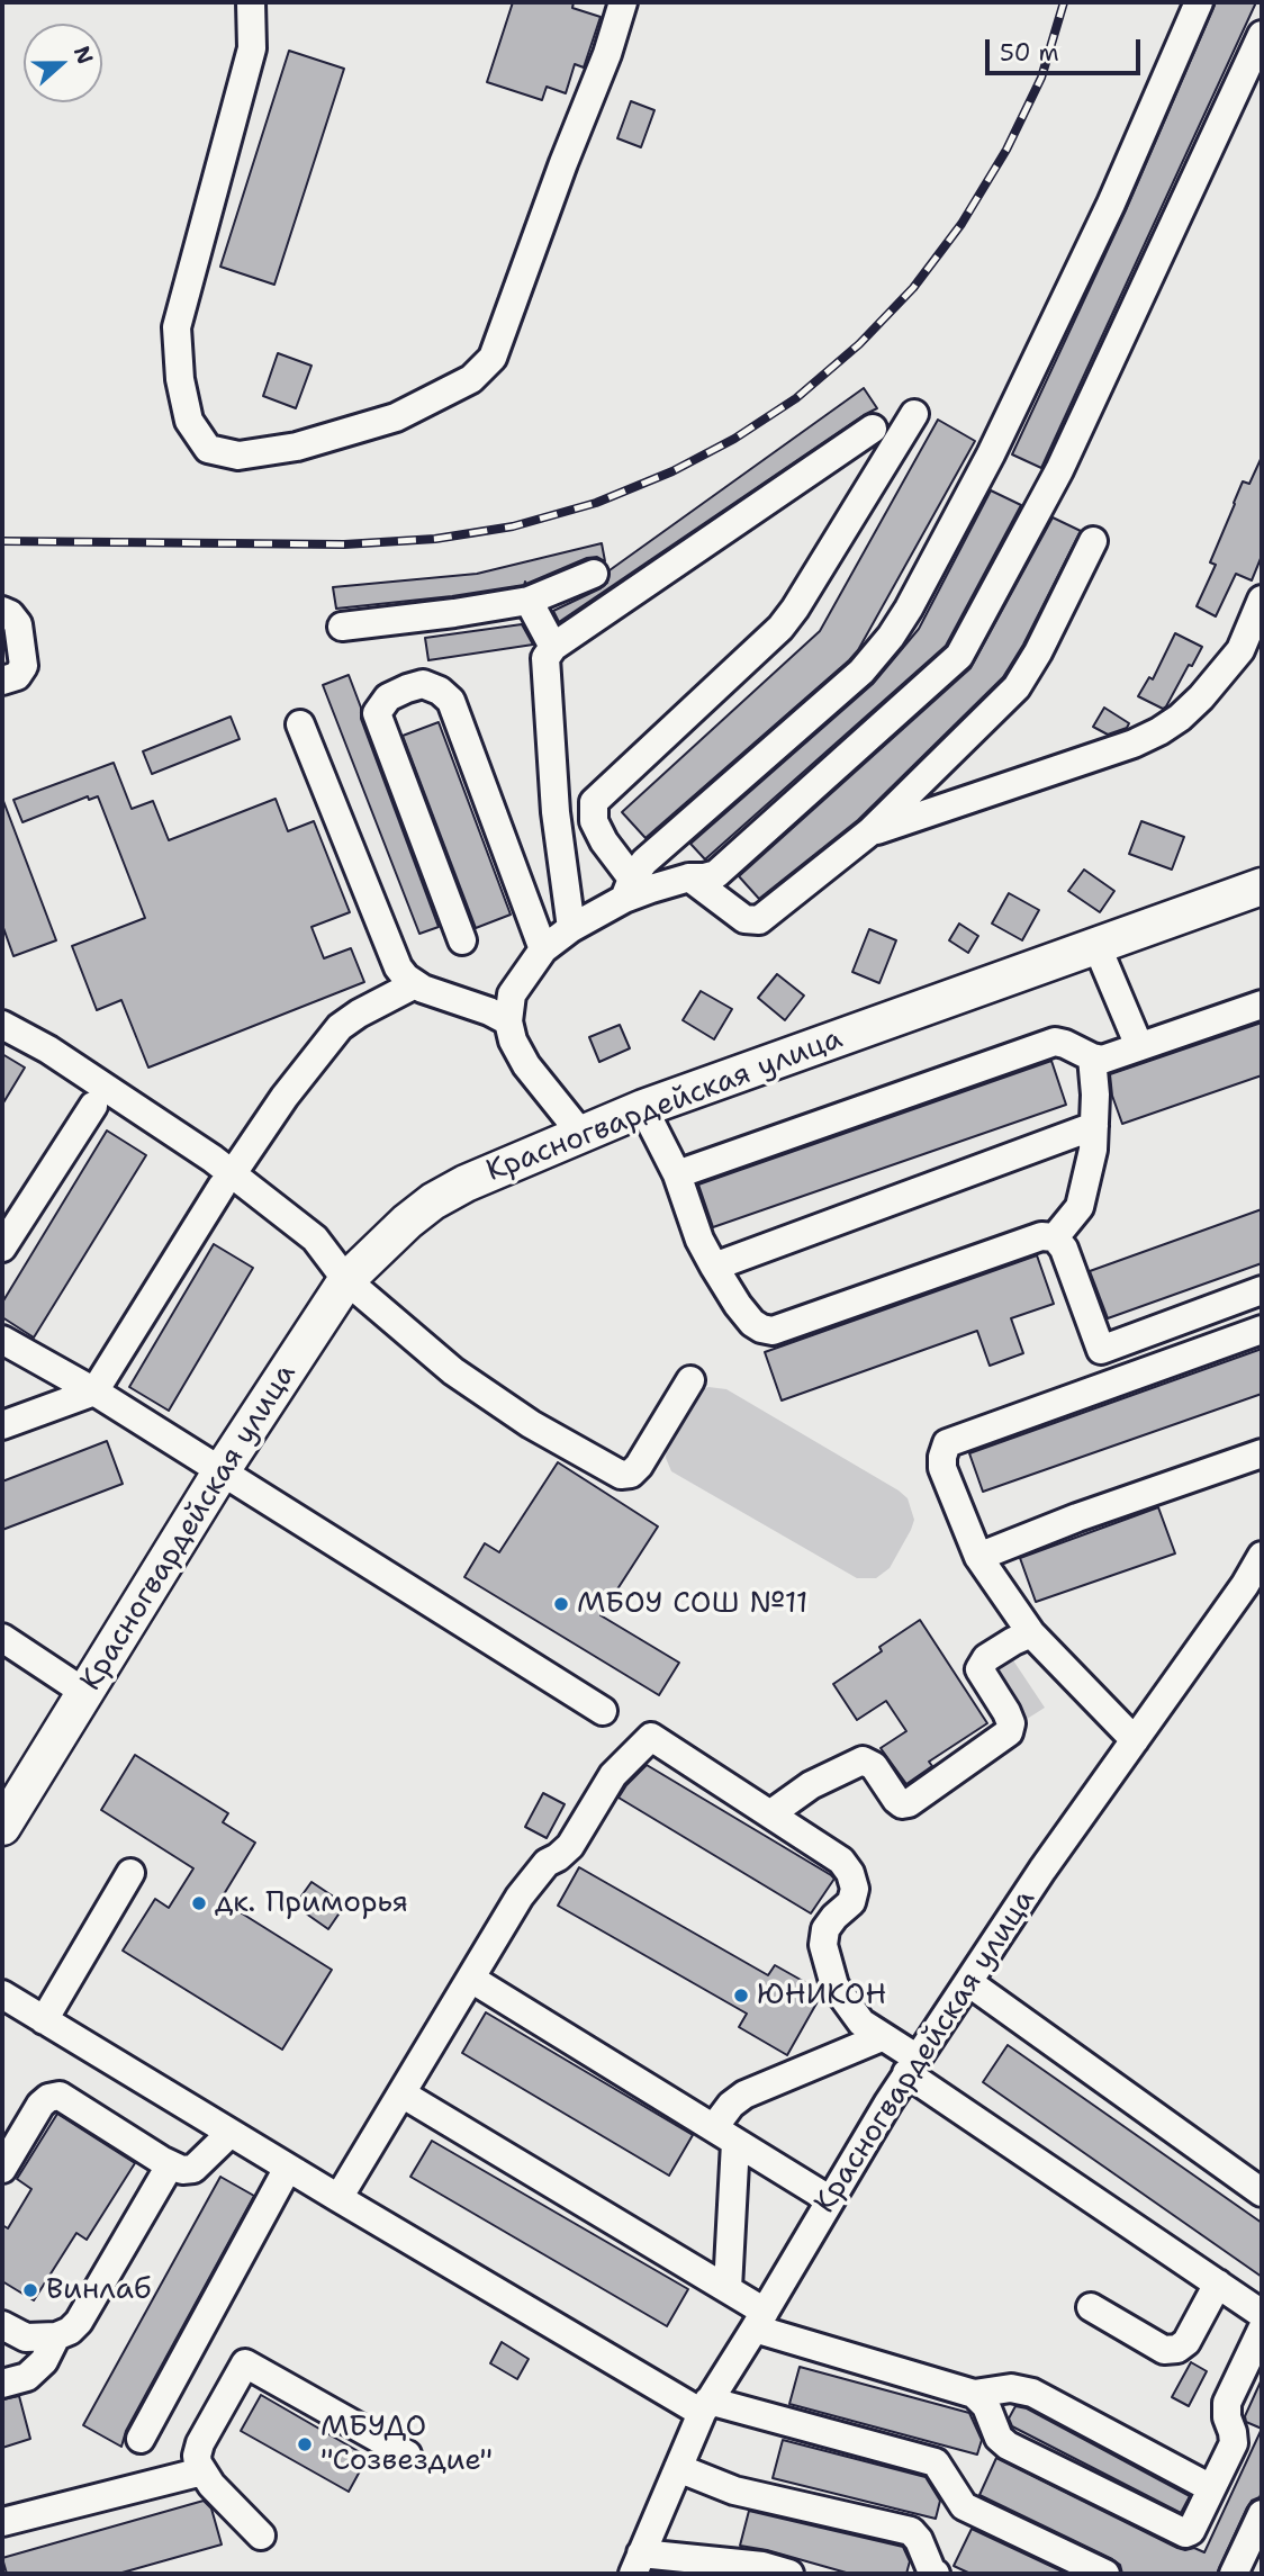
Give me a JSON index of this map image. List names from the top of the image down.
{
  "streets": {
    "main road": ["Красногвардейская улица"]
  },
  "places": [
    "МБОУ СОШ №11",
    "дк. Приморья",
    "ЮНИКОН",
    "Винлаб",
    "МБУДО \"Созвездие\""
  ],
  "scale_bar": "50 m",
  "north": "right"
}
